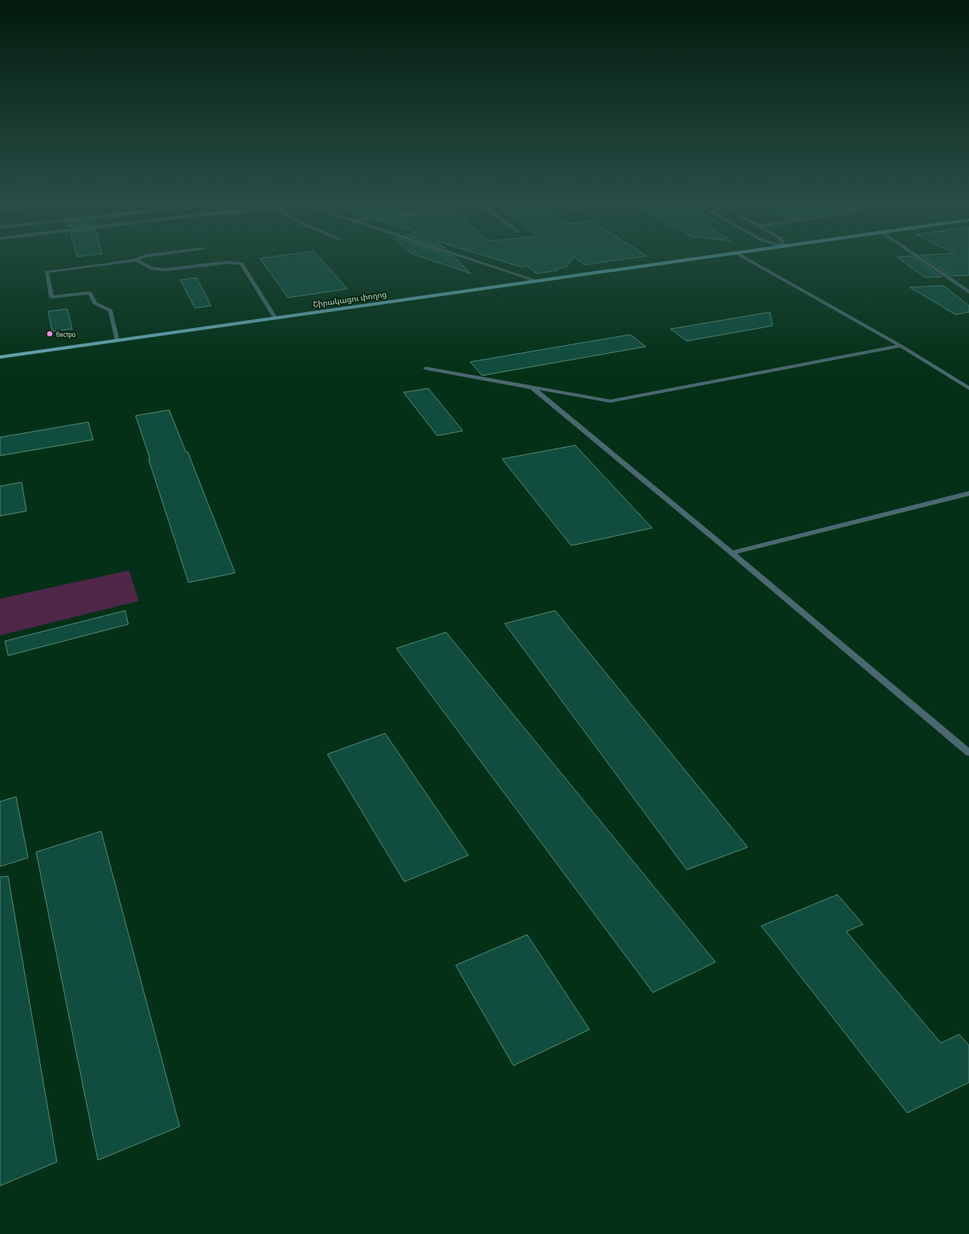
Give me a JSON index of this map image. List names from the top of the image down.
{
  "streets": {
    "main road": ["Շիրակացու փողոց"]
  },
  "places": ["бистро"]
}
